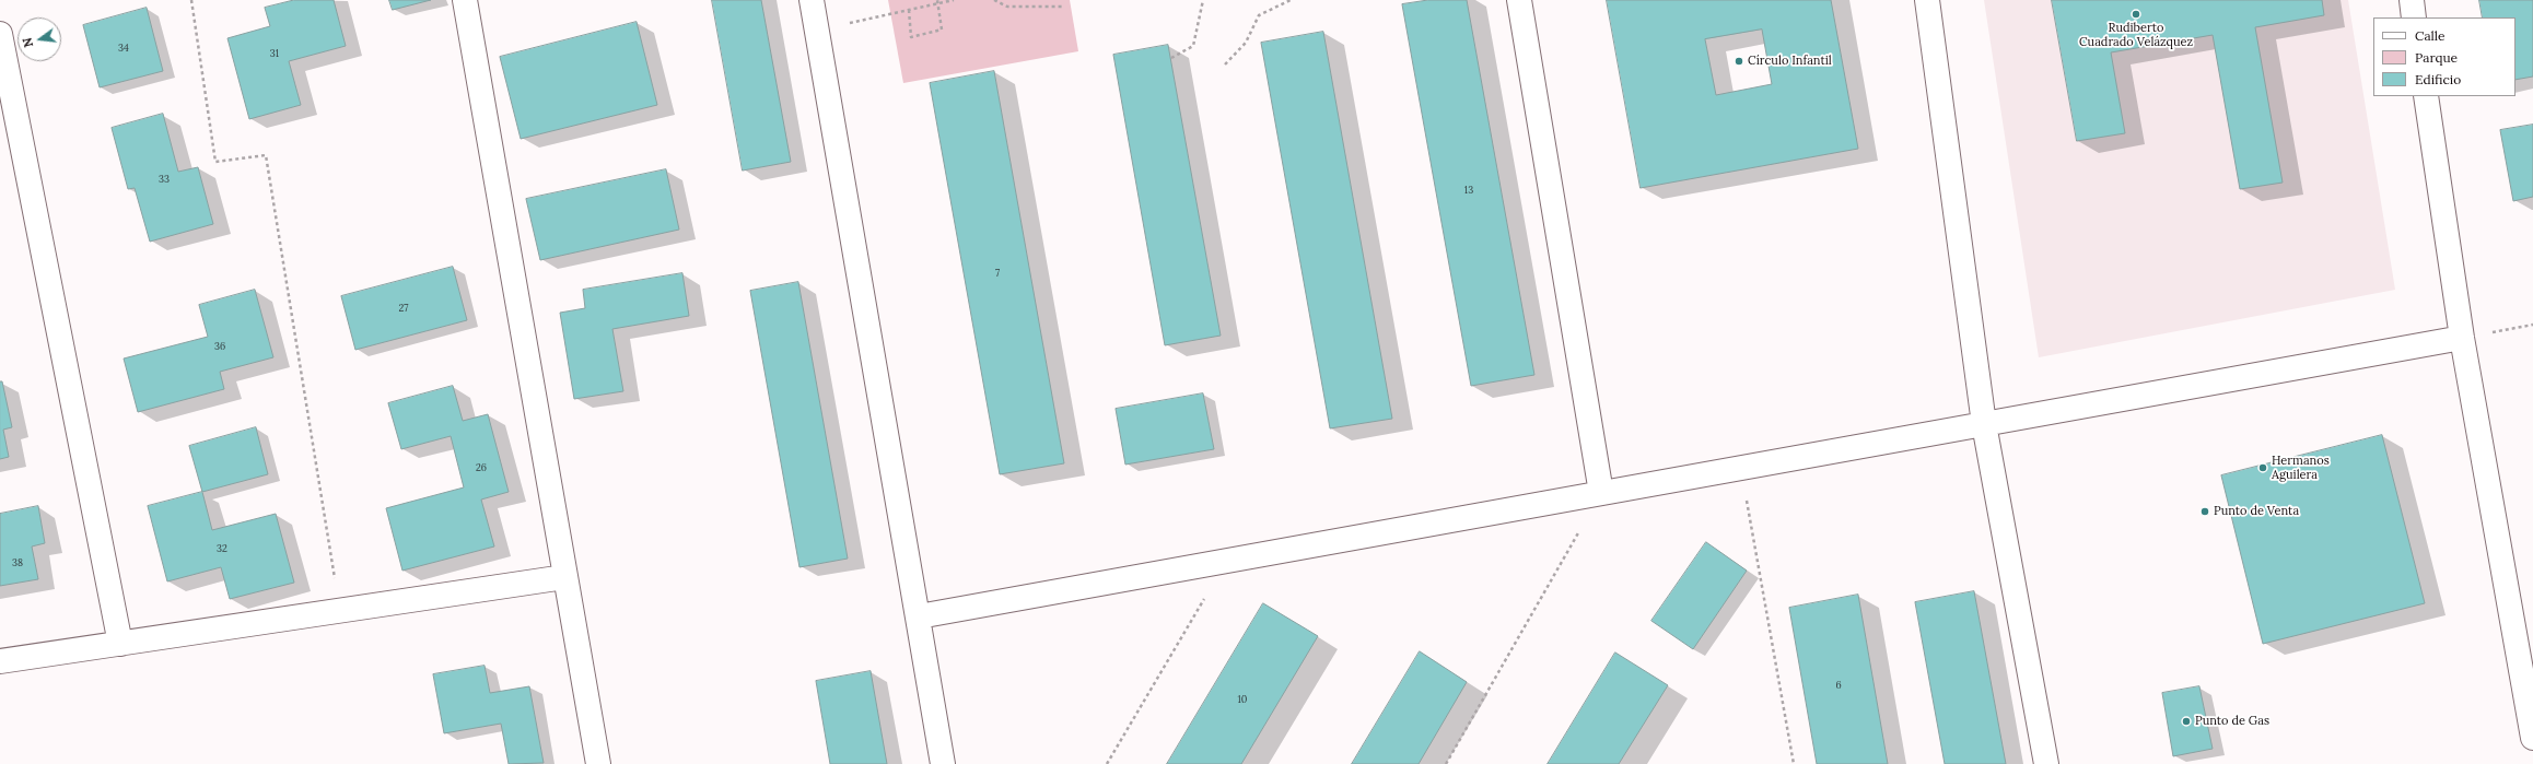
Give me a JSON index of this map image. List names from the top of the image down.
{
  "places": [
    "Rudiberto Cuadrado Velázquez",
    "Círculo Infantil",
    "Hermanos Aguilera",
    "Punto de Venta",
    "Punto de Gas"
  ],
  "house_numbers": [
    "34",
    "31",
    "33",
    "13",
    "7",
    "27",
    "36",
    "26",
    "32",
    "38",
    "6",
    "10"
  ],
  "legend": ["Calle", "Parque", "Edificio"],
  "north": "left"
}
